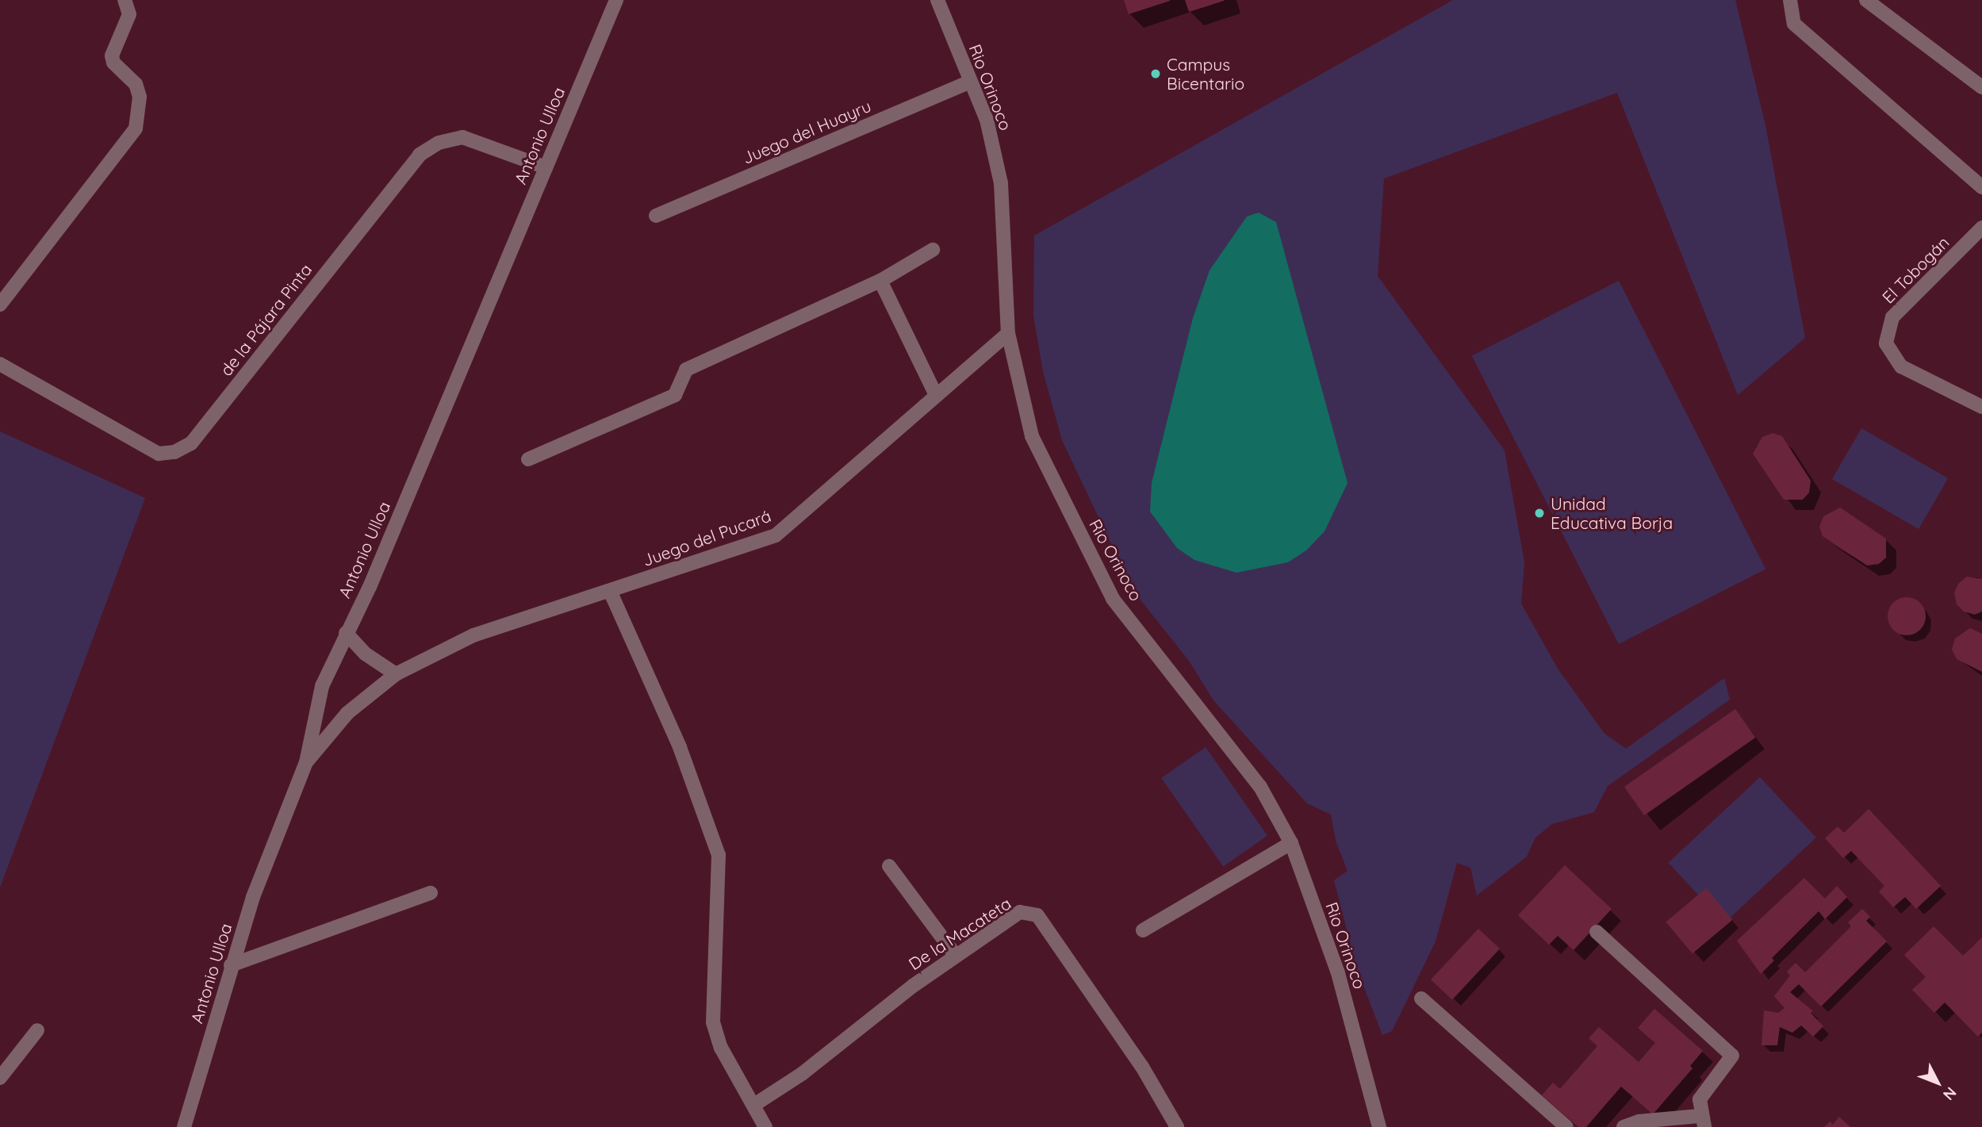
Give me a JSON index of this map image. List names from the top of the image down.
{
  "streets": {
    "street": [
      "Rio Orinoco",
      "Juego del Huayru",
      "Antonio Ulloa",
      "El Tobogán",
      "de la Pájara Pinta",
      "Juego del Pucará",
      "De la Macateta"
    ]
  },
  "crossings": [
    ["Rio Orinoco", "Juego del Huayru"],
    ["Rio Orinoco", "Juego del Pucará"],
    ["Antonio Ulloa", "de la Pájara Pinta"],
    ["Antonio Ulloa", "Juego del Pucará"]
  ],
  "places": ["Campus Bicentario", "Unidad Educativa Borja"],
  "north": "bottom right"
}
